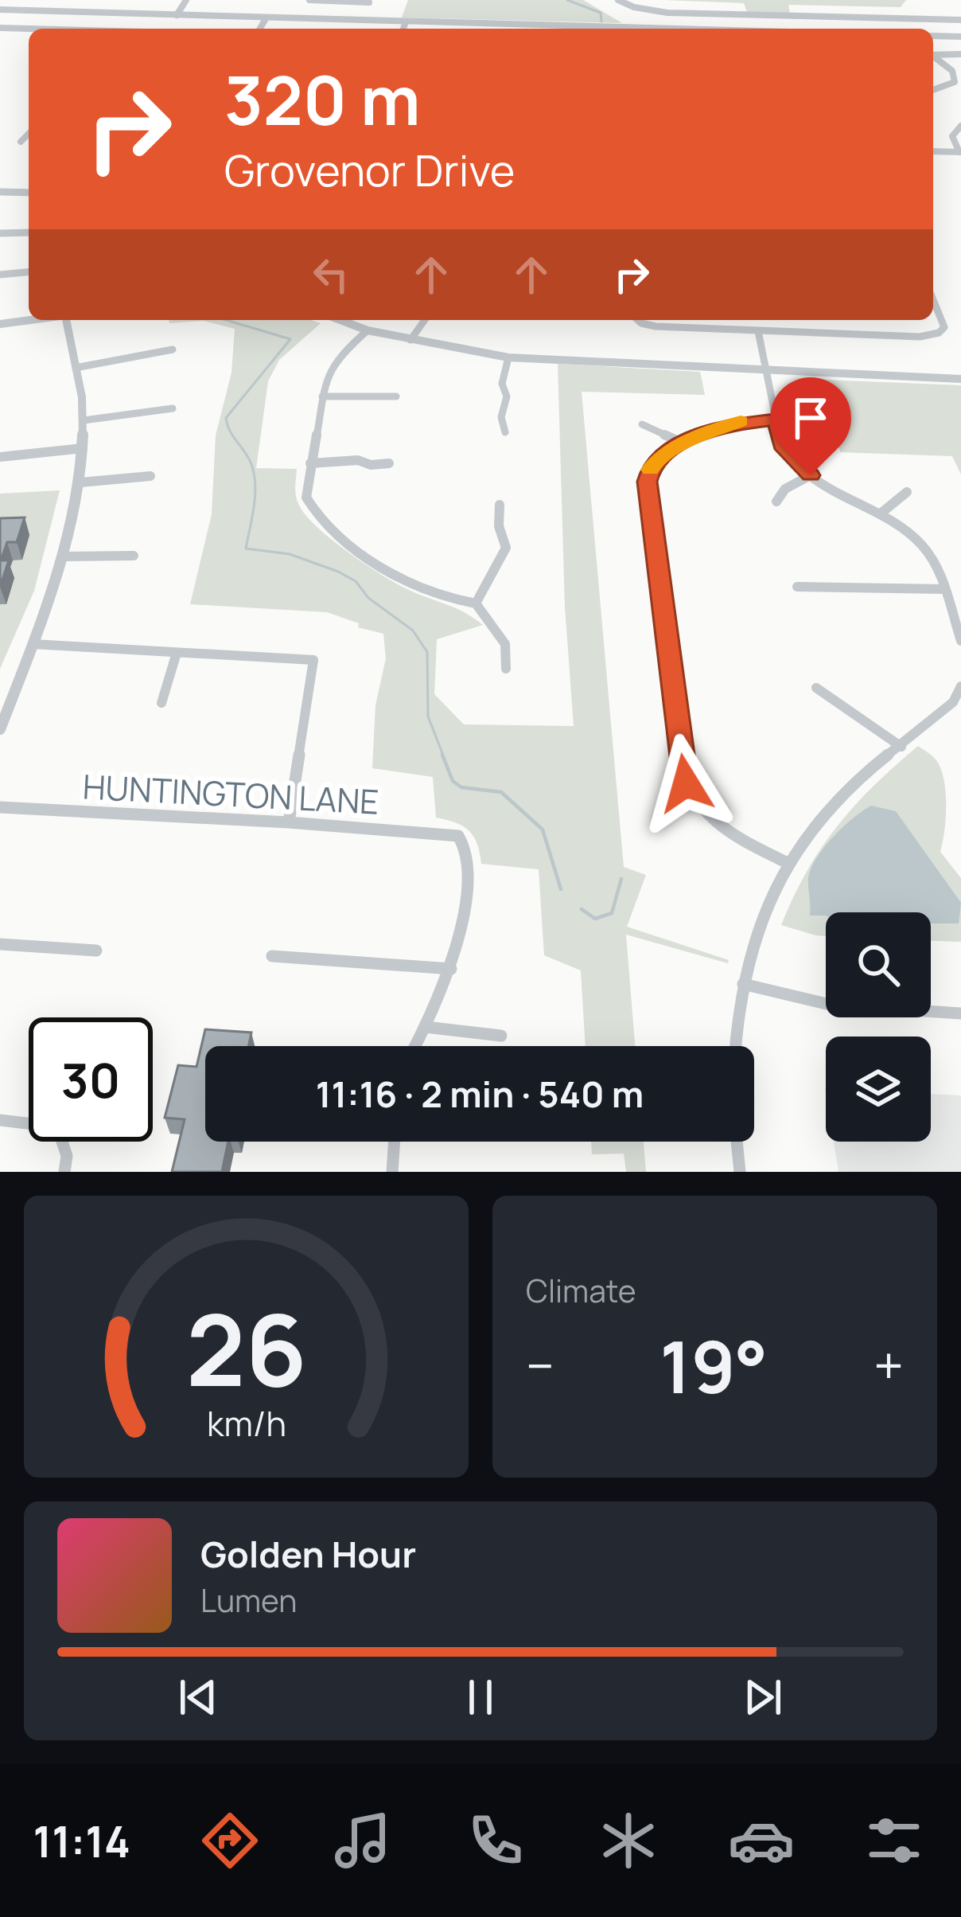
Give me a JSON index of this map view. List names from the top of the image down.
{
  "streets": {
    "street": ["HUNTINGTON LANE"]
  },
  "page": {
    "turn": ["320 m", "Grovenor Drive"],
    "limit": "30",
    "trip": "11:16 · 2 min · 540 m",
    "tile": "Climate",
    "heat": ["−", "19°", "+"],
    "song": ["Golden Hour", "Lumen"],
    "tabs": "11:14",
    "gauge": ["26", "km/h"]
  }
}
